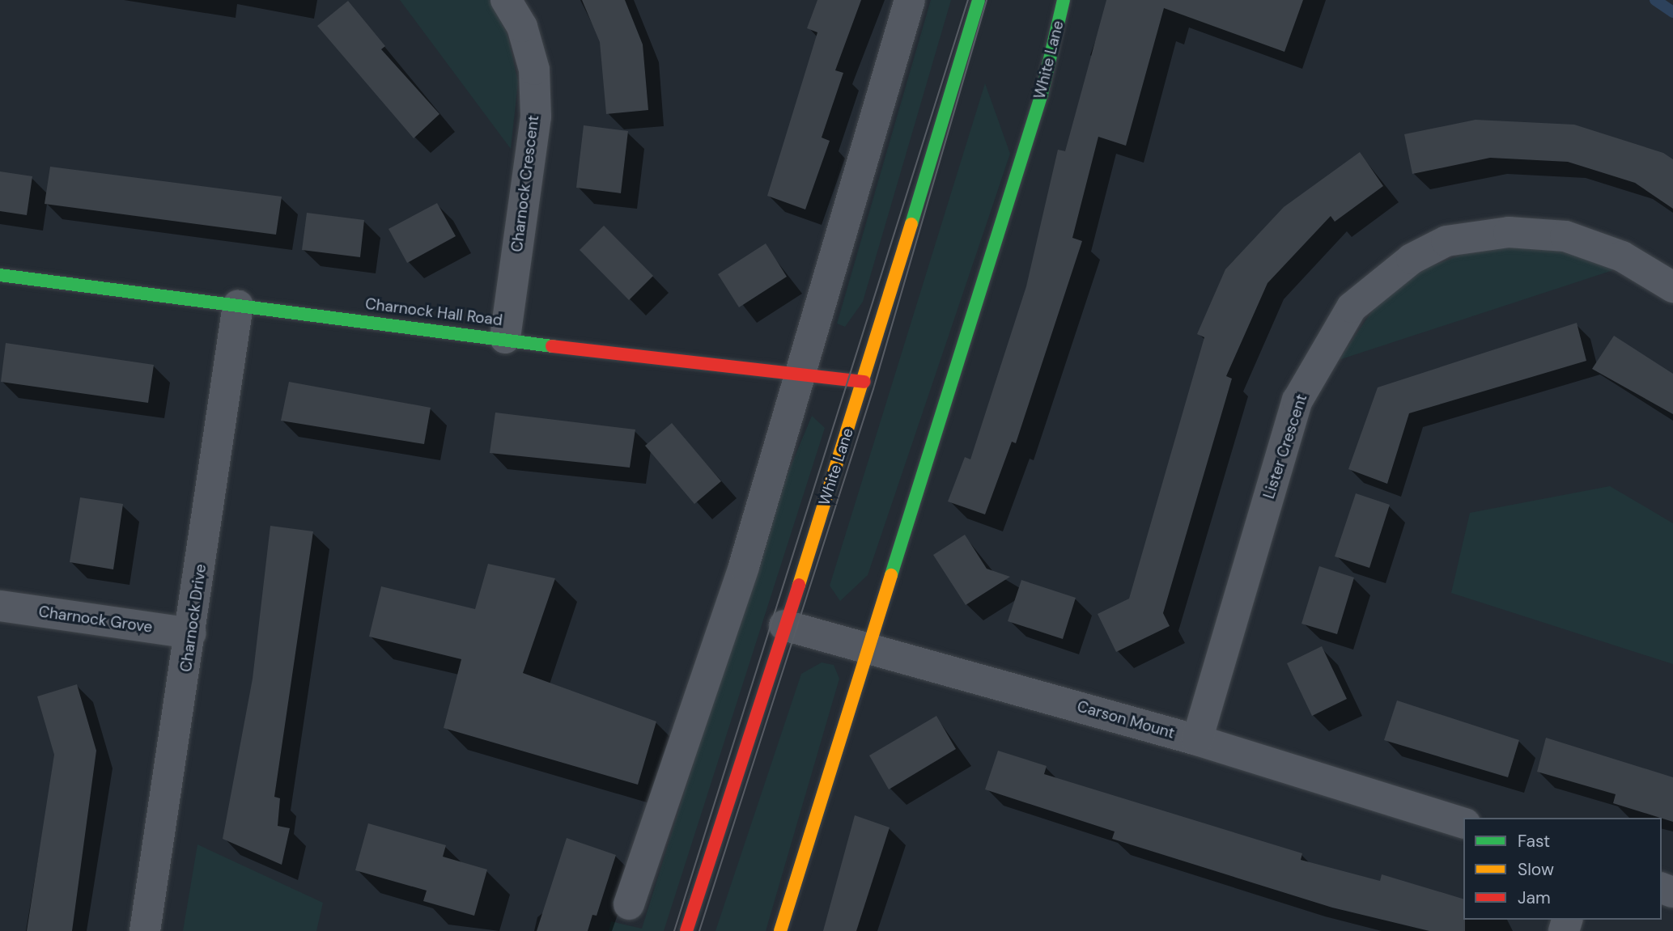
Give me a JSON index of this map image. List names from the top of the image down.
{
  "streets": {
    "street": [
      "White Lane",
      "Charnock Crescent",
      "Charnock Hall Road",
      "Lister Crescent",
      "Charnock Drive",
      "Charnock Grove",
      "Carson Mount"
    ]
  },
  "crossings": [
    ["White Lane", "Charnock Hall Road"],
    ["White Lane", "Carson Mount"],
    ["Charnock Crescent", "Charnock Hall Road"],
    ["Charnock Hall Road", "Charnock Drive"],
    ["Lister Crescent", "Carson Mount"],
    ["Charnock Drive", "Charnock Grove"]
  ],
  "legend": ["Fast", "Slow", "Jam"]
}
